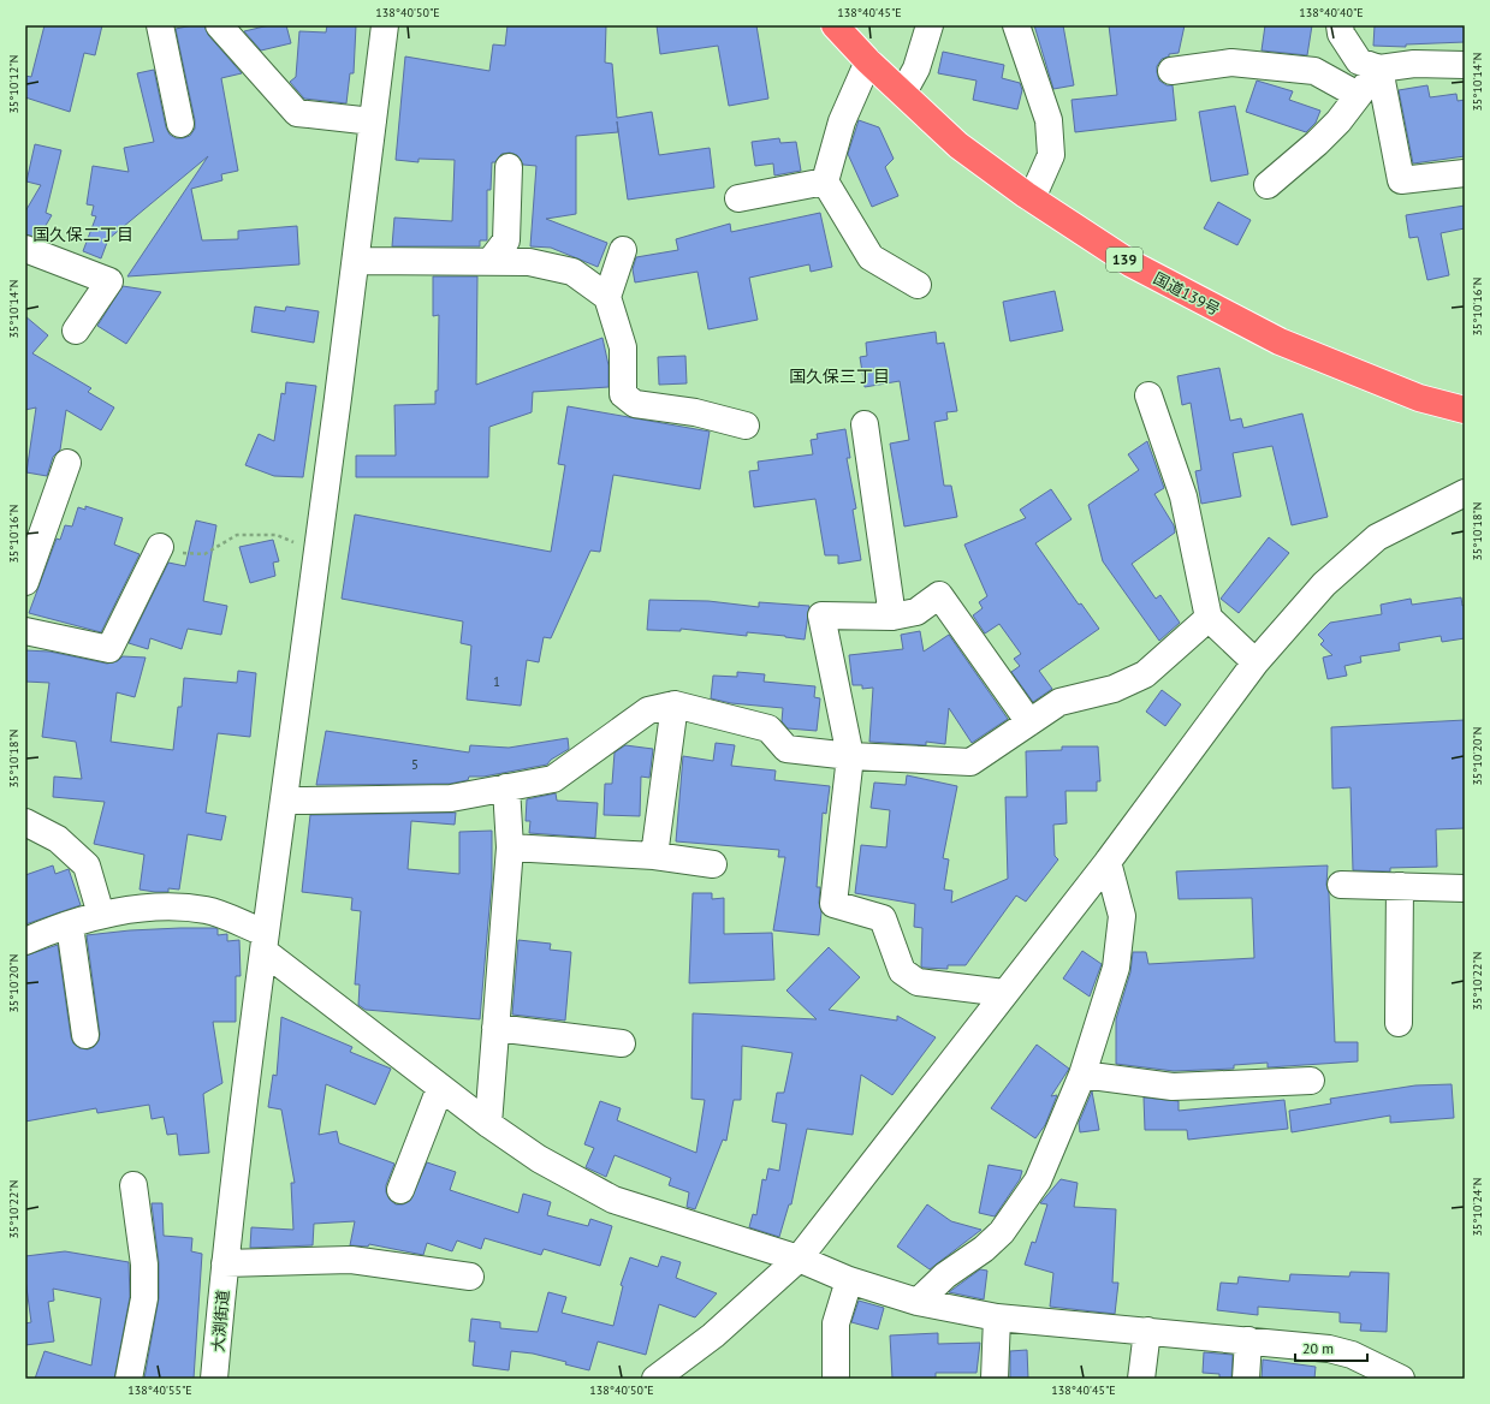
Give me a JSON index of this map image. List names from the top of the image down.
{
  "streets": {
    "highway": ["139", "国道139号"],
    "street": ["大渕街道"]
  },
  "districts": ["国久保二丁目", "国久保三丁目"],
  "house_numbers": ["1", "5"],
  "scale_bar": "20 m",
  "coordinates": [
    "138°40'50\"E",
    "138°40'45\"E",
    "138°40'40\"E",
    "35°10'14\"N",
    "35°10'12\"N",
    "35°10'16\"N",
    "35°10'18\"N",
    "35°10'20\"N",
    "35°10'22\"N",
    "35°10'24\"N",
    "138°40'55\"E"
  ]
}
